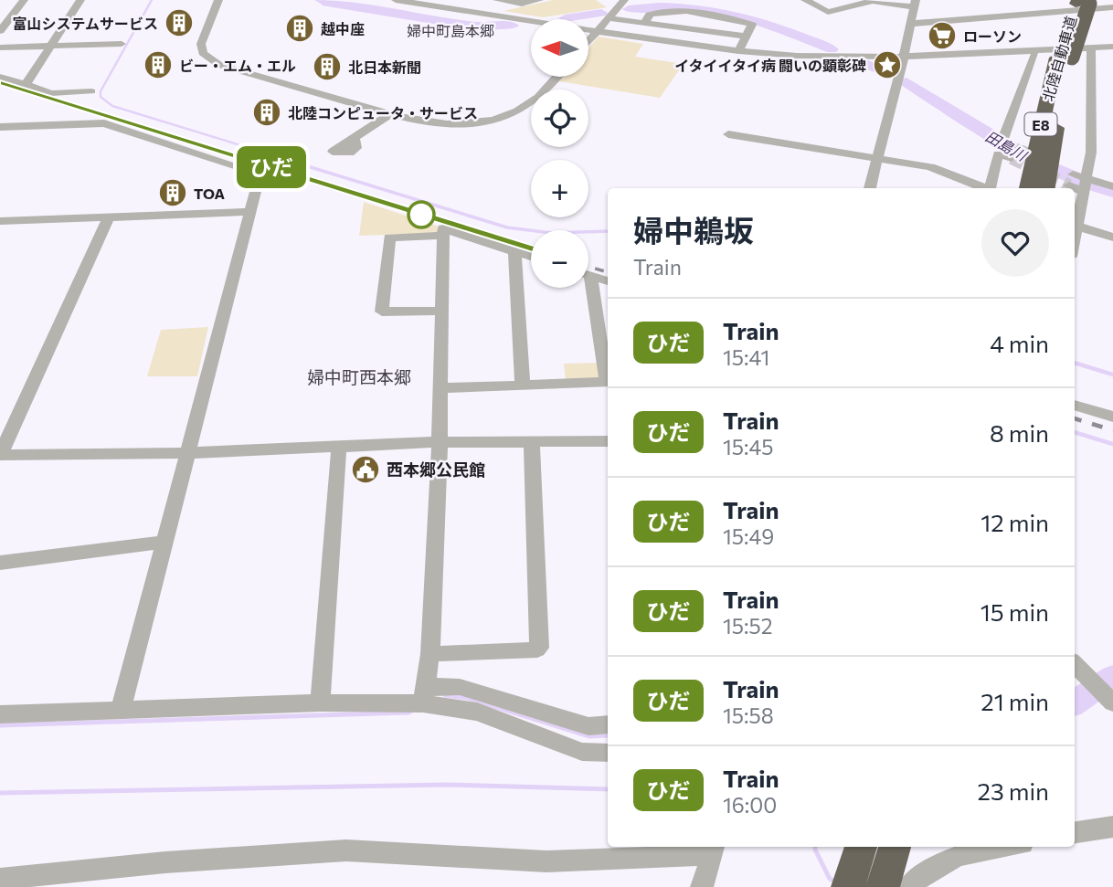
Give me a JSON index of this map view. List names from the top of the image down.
{
  "streets": {
    "highway": ["北陸自動車道", "E8"]
  },
  "districts": ["婦中町島本郷", "婦中町西本郷"],
  "water": ["田島川"],
  "places": {
    "building": [
      "富山システムサービス",
      "越中座",
      "ビー・エム・エル",
      "北日本新聞",
      "北陸コンピュータ・サービス",
      "TOA"
    ],
    "supermarket": ["ローソン"],
    "place": ["イタイイタイ病 闘いの顕彰碑"],
    "public building": ["西本郷公民館"]
  },
  "north": "left",
  "page": {
    "on_map": "ひだ",
    "map_buttons": ["+", "−"],
    "heading": ["婦中鵜坂", "Train"],
    "list": [
      {
        "mark": "ひだ",
        "name": "Train",
        "note": "15:41",
        "value": "4 min"
      },
      {
        "mark": "ひだ",
        "name": "Train",
        "note": "15:45",
        "value": "8 min"
      },
      {
        "mark": "ひだ",
        "name": "Train",
        "note": "15:49",
        "value": "12 min"
      },
      {
        "mark": "ひだ",
        "name": "Train",
        "note": "15:52",
        "value": "15 min"
      },
      {
        "mark": "ひだ",
        "name": "Train",
        "note": "15:58",
        "value": "21 min"
      },
      {
        "mark": "ひだ",
        "name": "Train",
        "note": "16:00",
        "value": "23 min"
      }
    ]
  }
}
